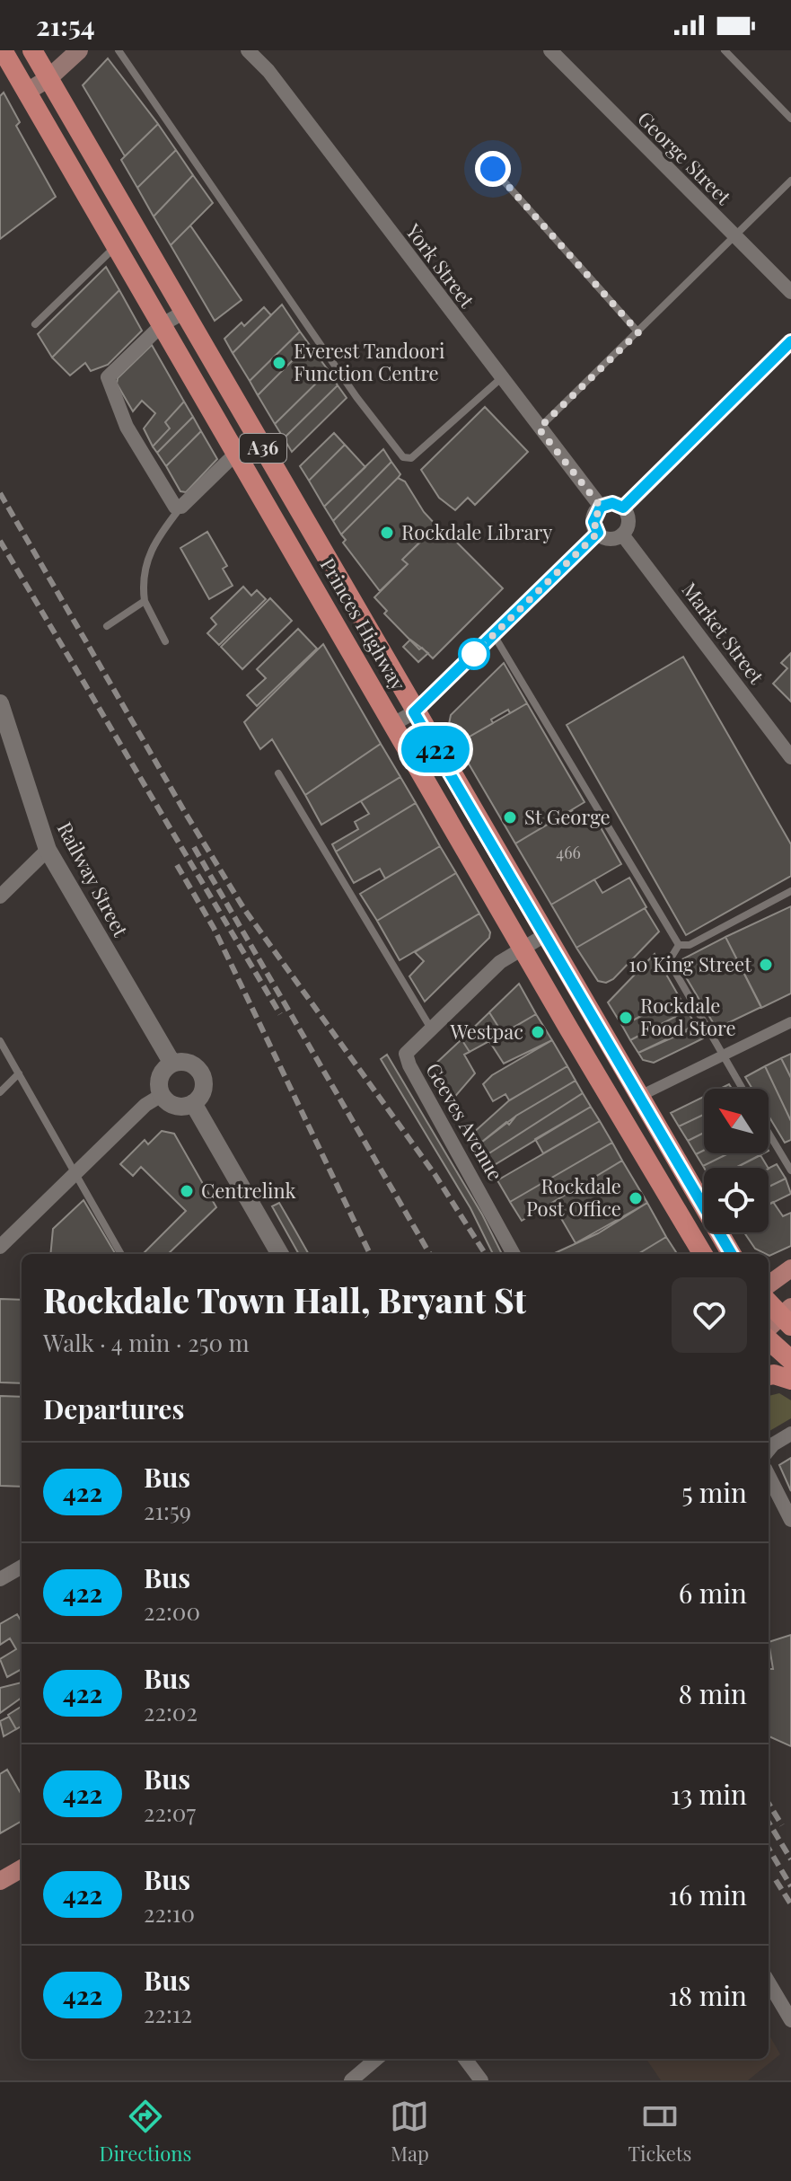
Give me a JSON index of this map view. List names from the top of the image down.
{
  "streets": {
    "highway": ["A36", "Princes Highway"],
    "street": [
      "George Street",
      "York Street",
      "Market Street",
      "Railway Street",
      "Geeves Avenue"
    ]
  },
  "crossings": [
    ["York Street", "Market Street"],
    ["Princes Highway", "Geeves Avenue"]
  ],
  "places": [
    "Everest Tandoori Function Centre",
    "Rockdale Library",
    "St George",
    "10 King Street",
    "Rockdale Food Store",
    "Westpac",
    "Centrelink",
    "Rockdale Post Office"
  ],
  "lines": ["bus line 422"],
  "house_numbers": ["466"],
  "north": "top left",
  "page": {
    "status": "21:54",
    "on_map": "422",
    "heading": [
      ["Rockdale Town Hall, Bryant St", "Walk · 4 min · 250 m"],
      "Departures"
    ],
    "list": [
      {
        "mark": "422",
        "name": "Bus",
        "note": "21:59",
        "value": "5 min"
      },
      {
        "mark": "422",
        "name": "Bus",
        "note": "22:00",
        "value": "6 min"
      },
      {
        "mark": "422",
        "name": "Bus",
        "note": "22:02",
        "value": "8 min"
      },
      {
        "mark": "422",
        "name": "Bus",
        "note": "22:07",
        "value": "13 min"
      },
      {
        "mark": "422",
        "name": "Bus",
        "note": "22:10",
        "value": "16 min"
      },
      {
        "mark": "422",
        "name": "Bus",
        "note": "22:12",
        "value": "18 min"
      }
    ],
    "tabs": ["Directions", "Map", "Tickets"]
  }
}
